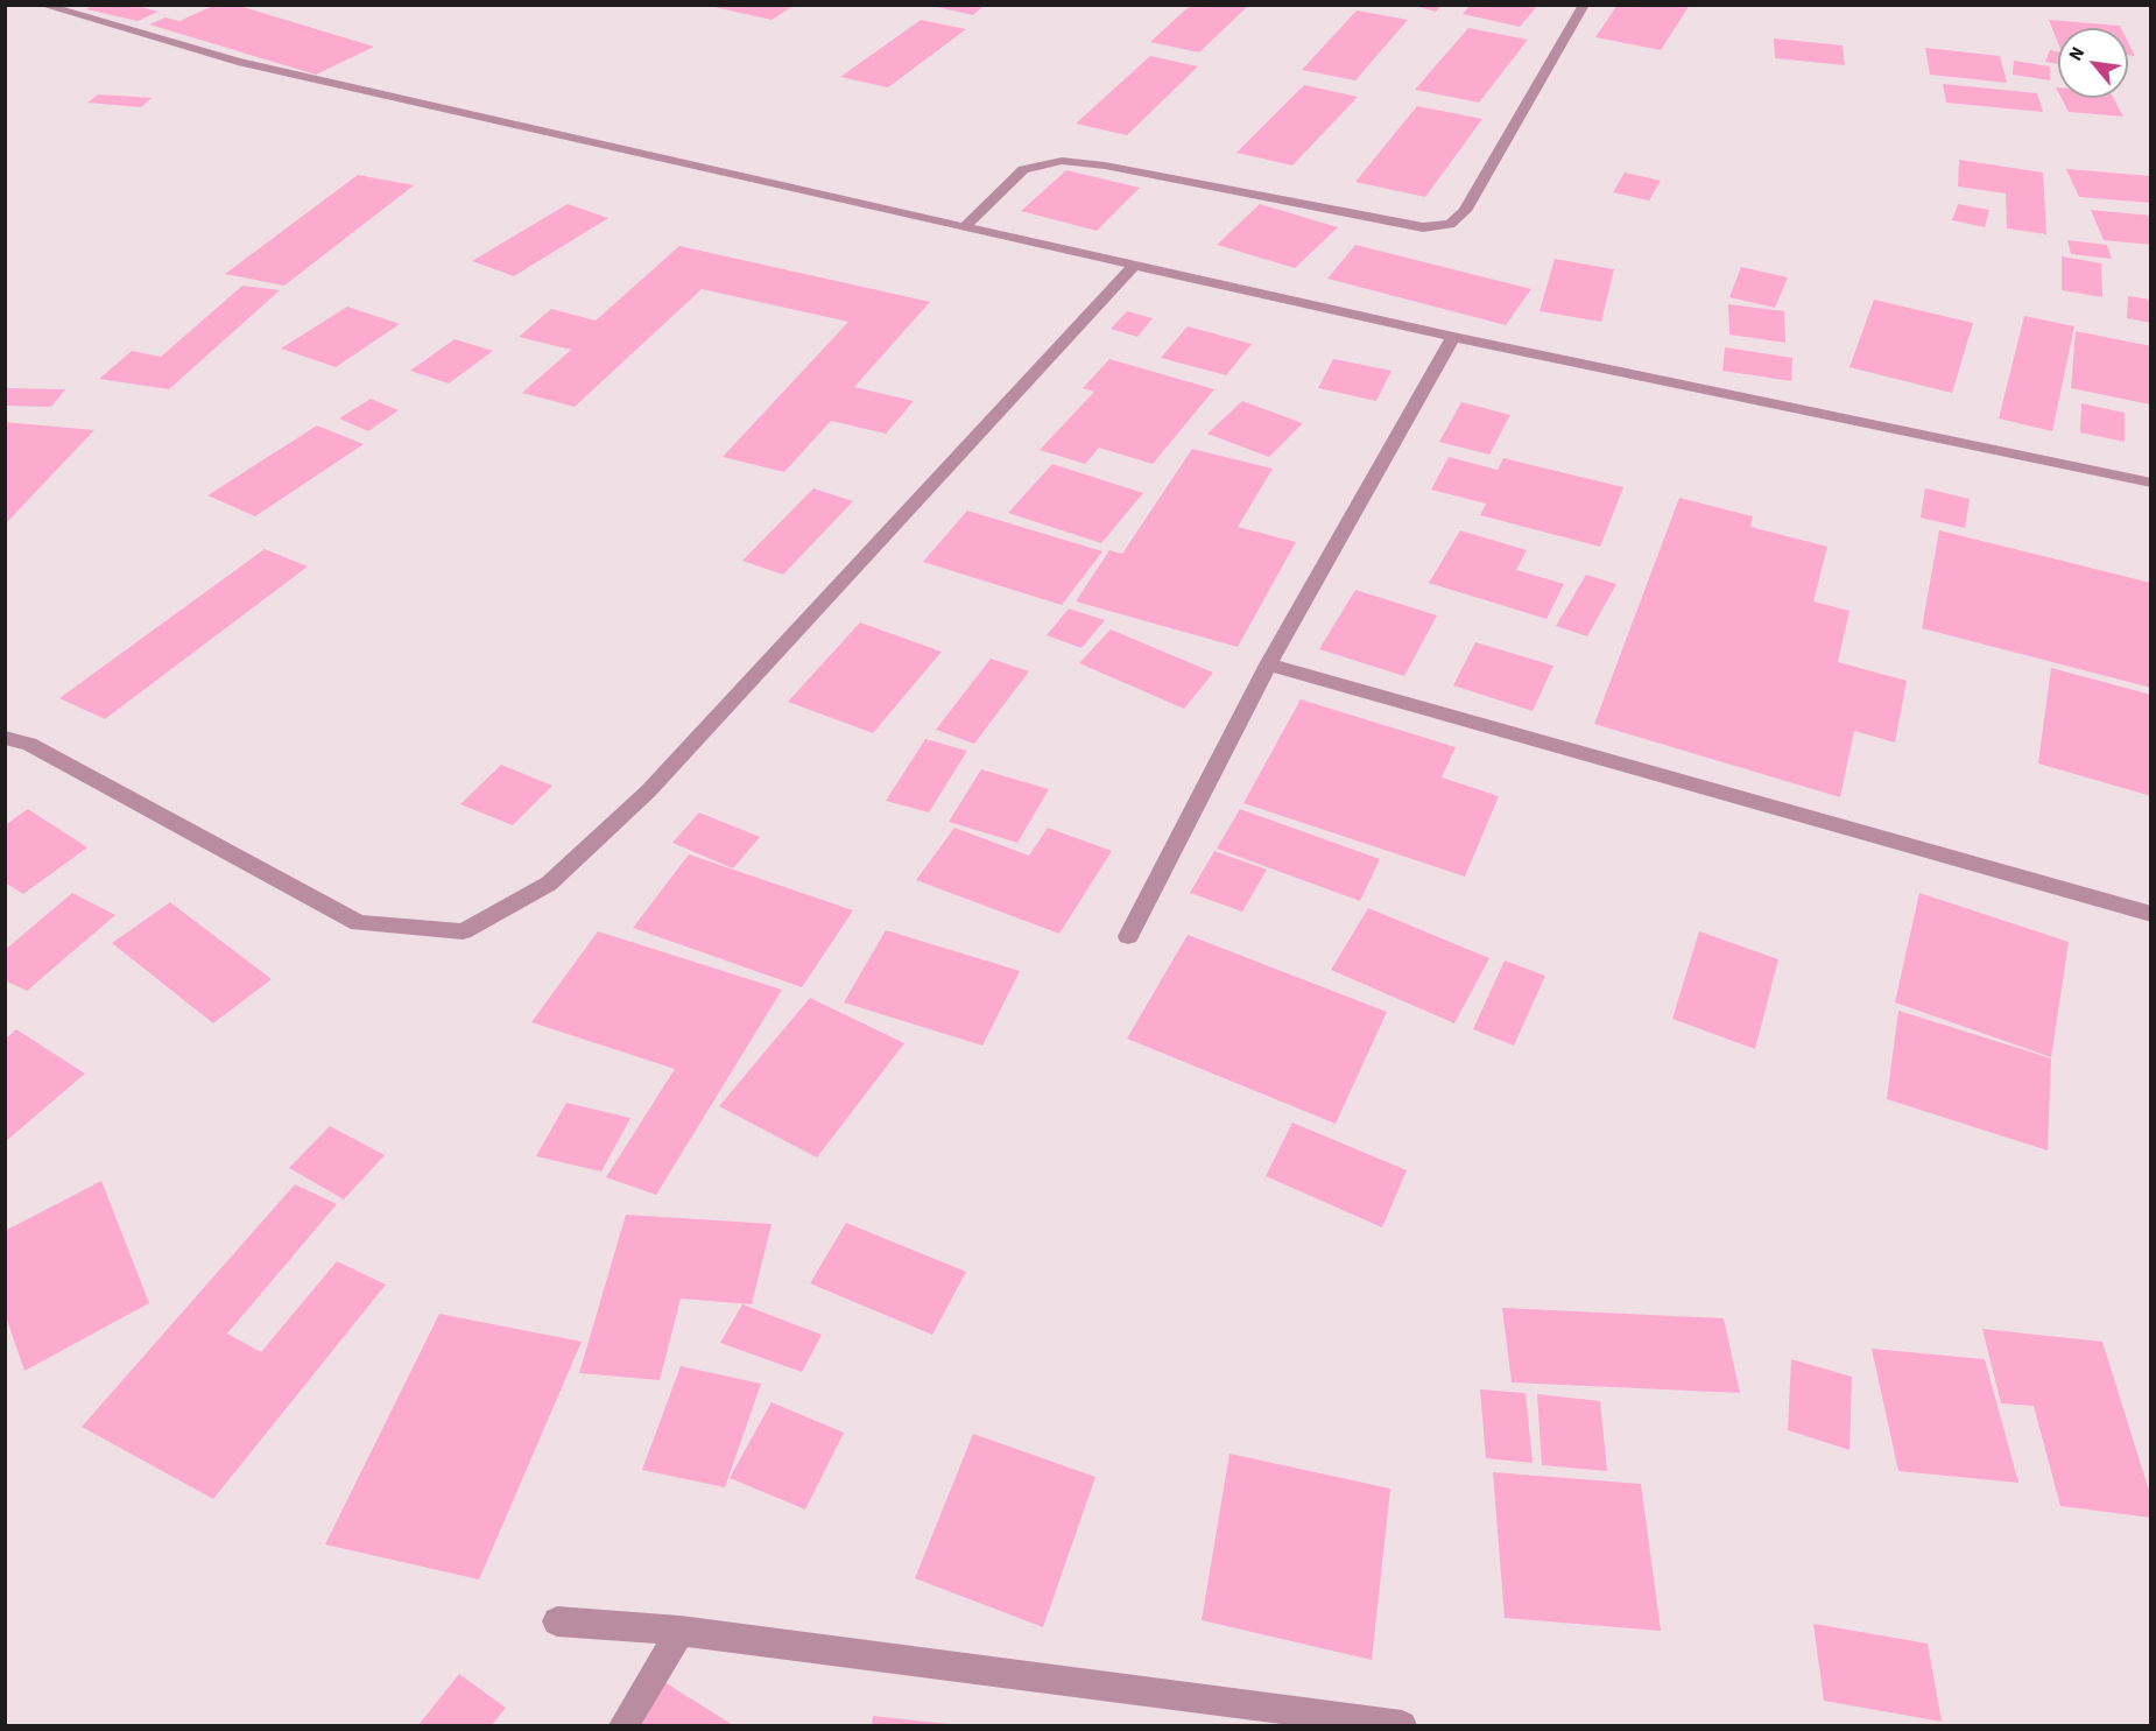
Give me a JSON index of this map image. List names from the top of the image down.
{
  "north": "top left"
}
